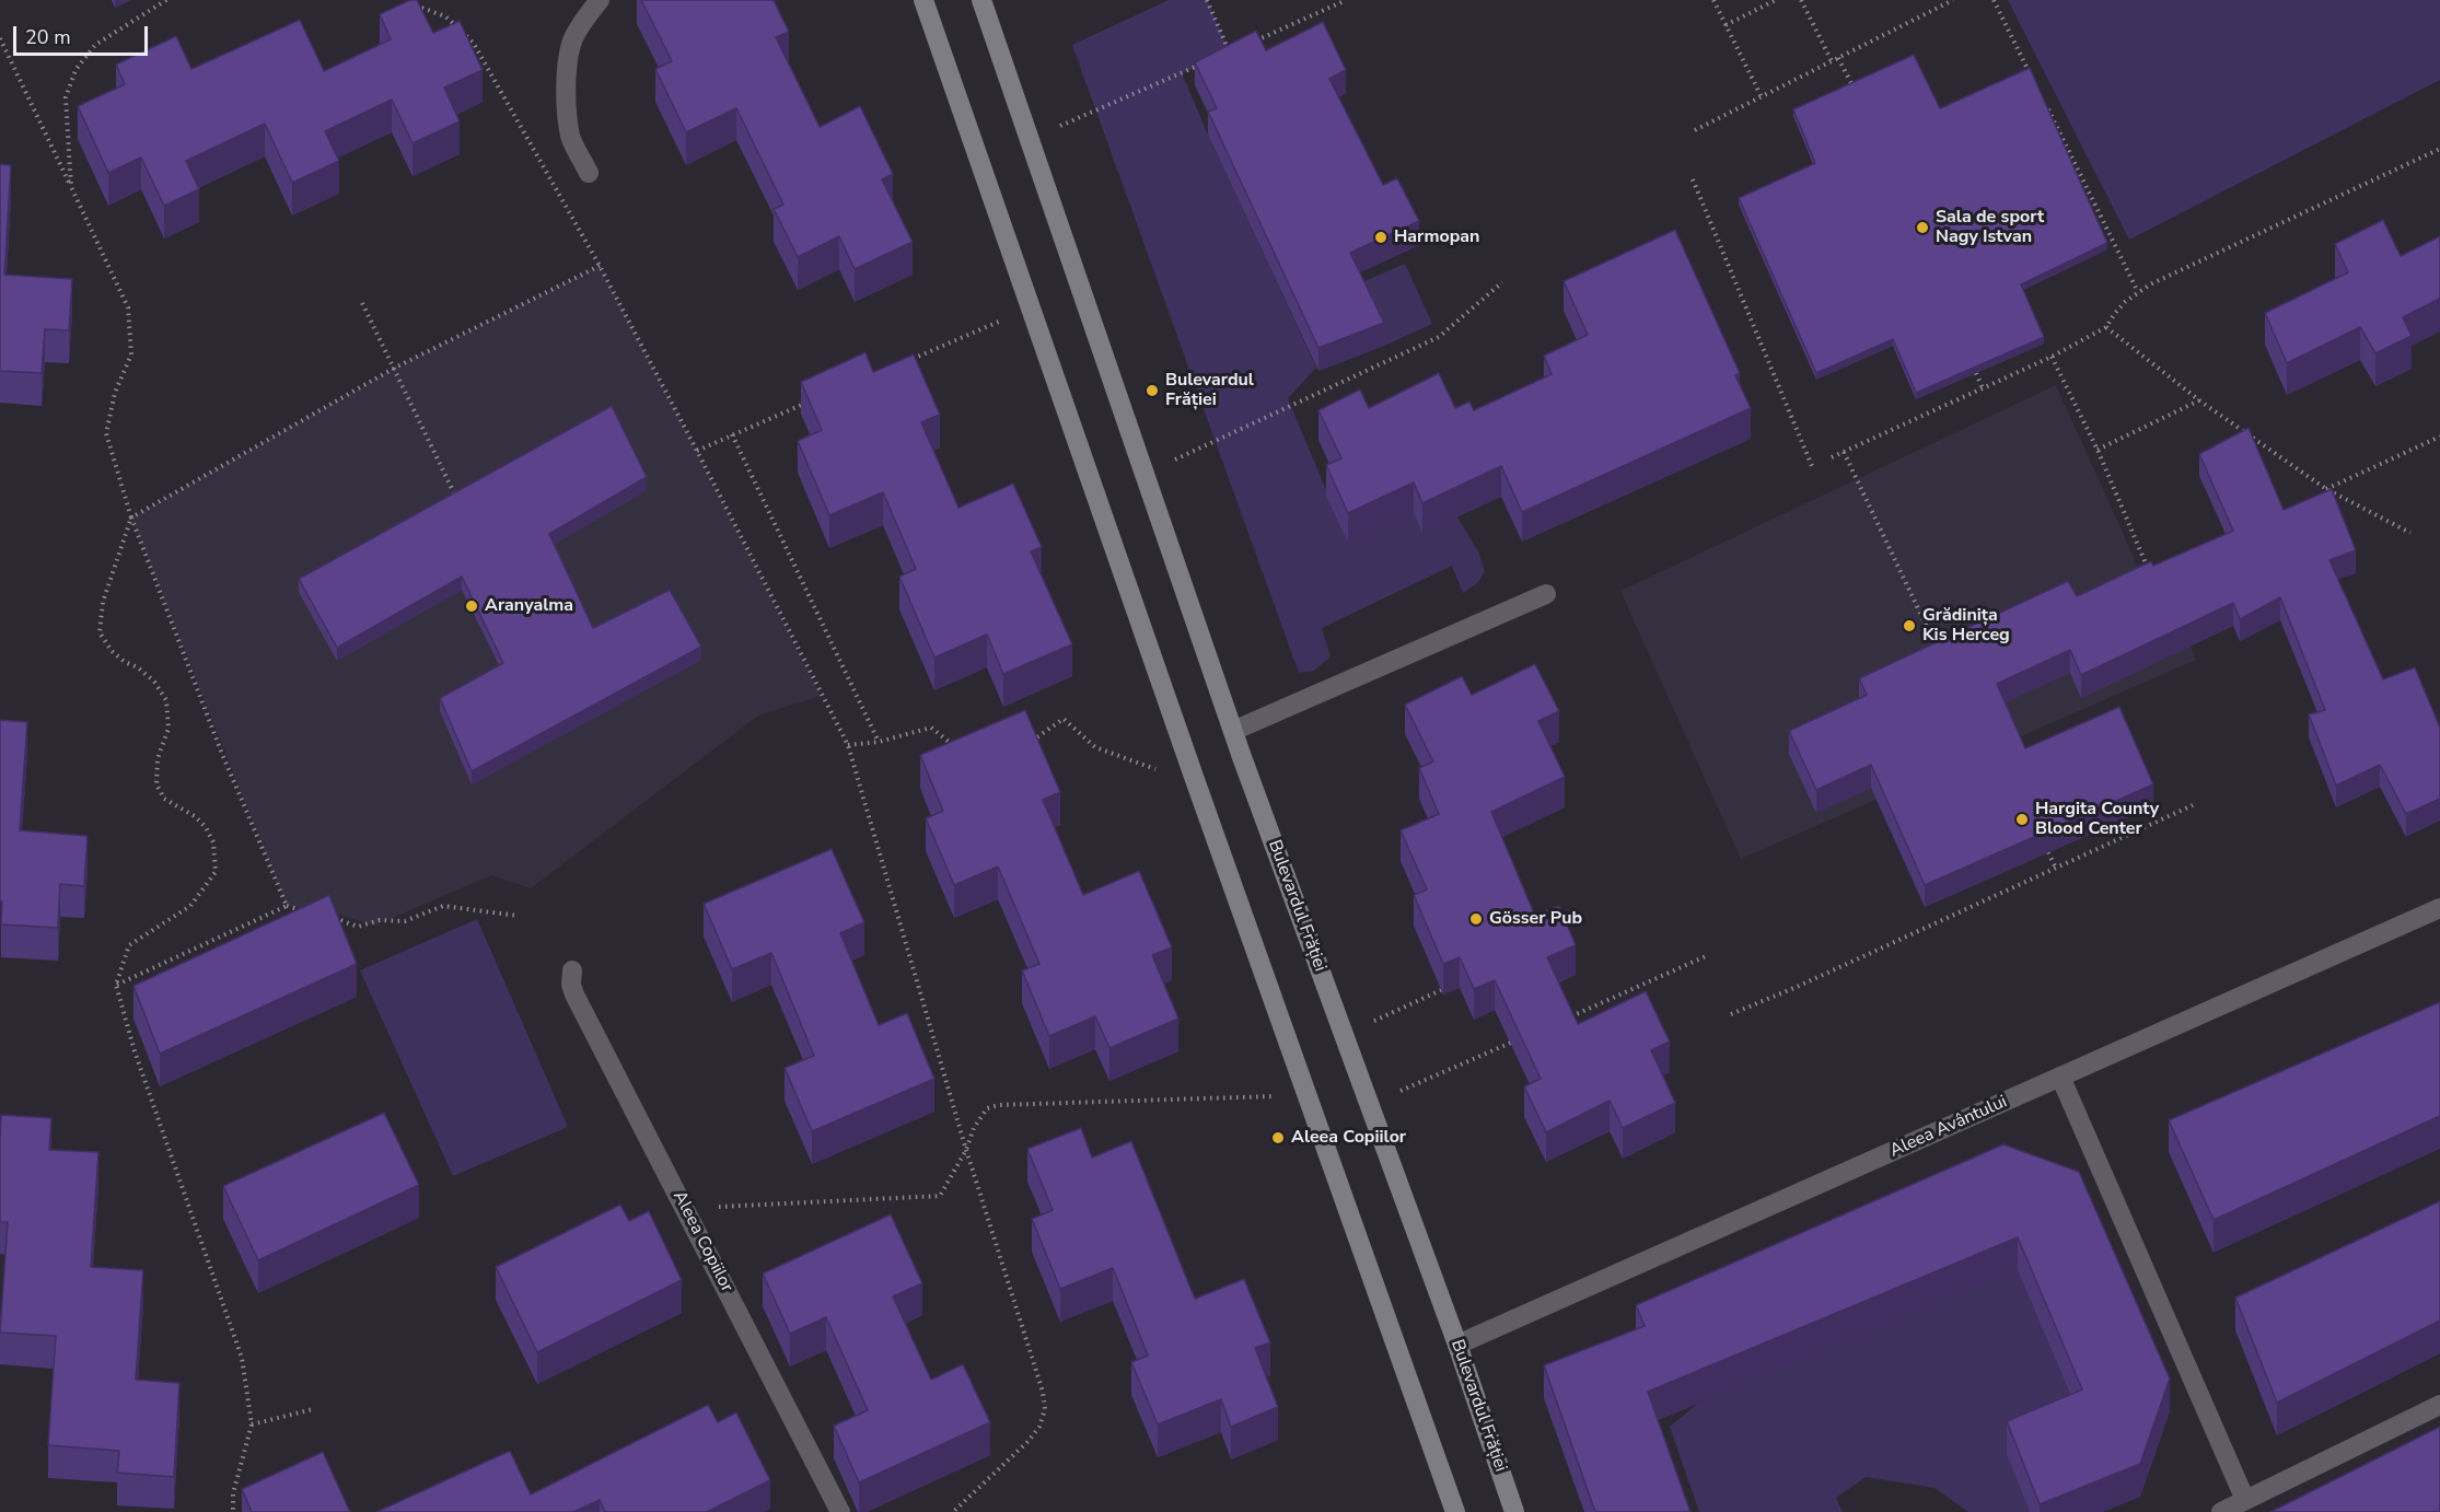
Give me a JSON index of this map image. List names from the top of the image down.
{
  "streets": {
    "main road": ["Bulevardul Frăției"],
    "street": ["Aleea Avântului", "Aleea Copiilor"]
  },
  "crossings": [
    ["Bulevardul Frăției", "Aleea Avântului"]
  ],
  "places": [
    "Sala de sport Nagy Istvan",
    "Harmopan",
    "Bulevardul Frăției",
    "Aranyalma",
    "Grădinița Kis Herceg",
    "Hargita County Blood Center",
    "Gösser Pub",
    "Aleea Copiilor"
  ],
  "scale_bar": "20 m"
}
